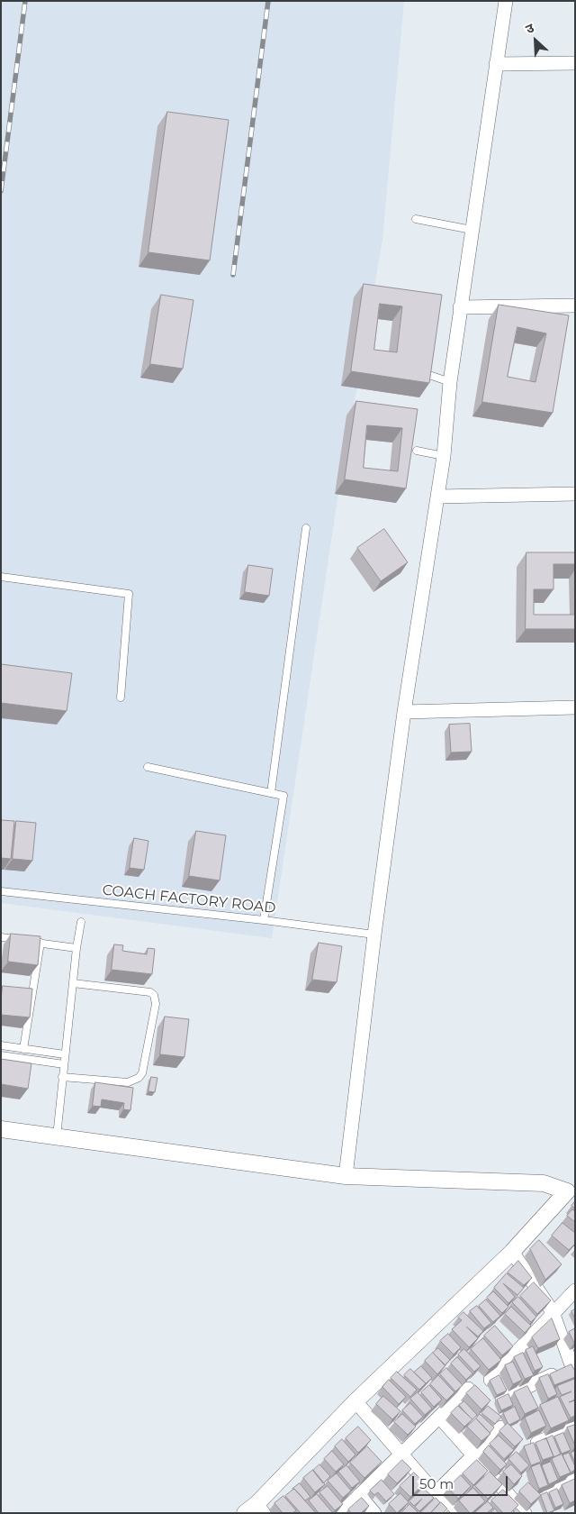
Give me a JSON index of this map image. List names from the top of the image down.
{
  "streets": {
    "lane": ["COACH FACTORY ROAD"]
  },
  "scale_bar": "50 m",
  "north": "top left"
}
